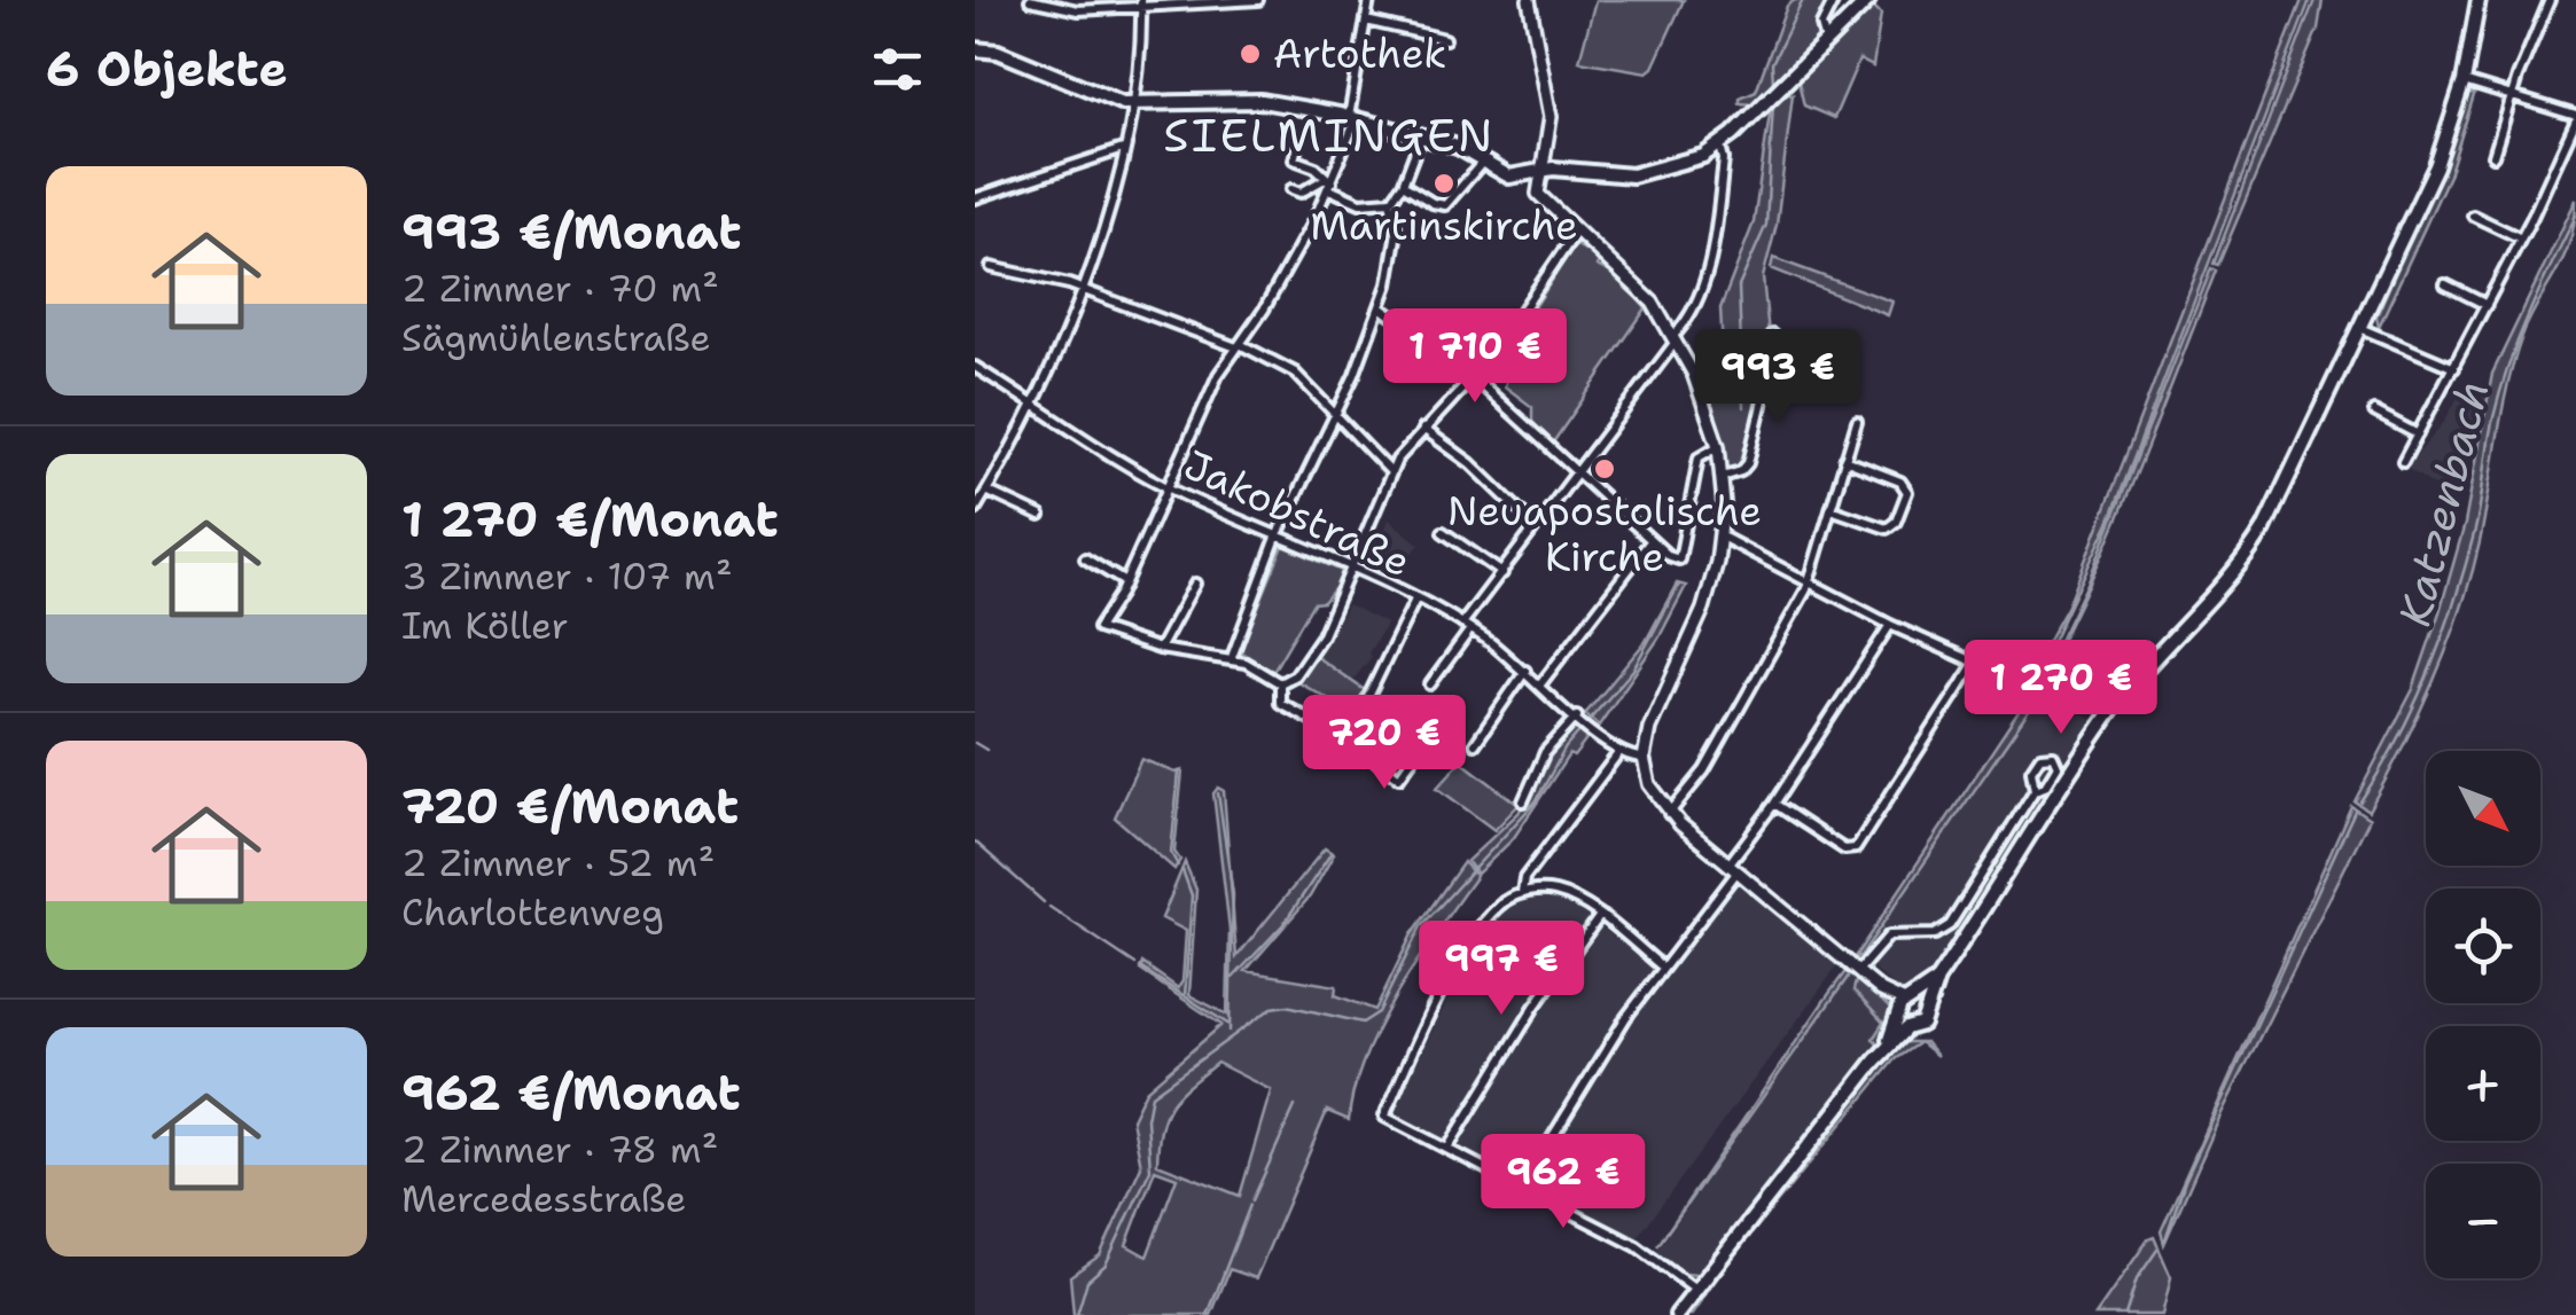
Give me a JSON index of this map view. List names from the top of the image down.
{
  "streets": {
    "street": ["Jakobstraße"]
  },
  "districts": ["SIELMINGEN"],
  "water": ["Katzenbach"],
  "places": ["Artothek", "Martinskirche", "Neuapostolische Kirche"],
  "north": "bottom right",
  "page": {
    "heading": "6 Objekte",
    "list": [
      {
        "name": "993 €/Monat",
        "note": "2 Zimmer · 70 m² · Sägmühlenstraße"
      },
      {
        "name": "1 270 €/Monat",
        "note": "3 Zimmer · 107 m² · Im Köller"
      },
      {
        "name": "720 €/Monat",
        "note": "2 Zimmer · 52 m² · Charlottenweg"
      },
      {
        "name": "962 €/Monat",
        "note": "2 Zimmer · 78 m² · Mercedesstraße"
      }
    ],
    "price": [
      "1 710 €",
      "993 €",
      "1 270 €",
      "720 €",
      "997 €",
      "962 €"
    ],
    "map_buttons": ["+", "−"]
  }
}
